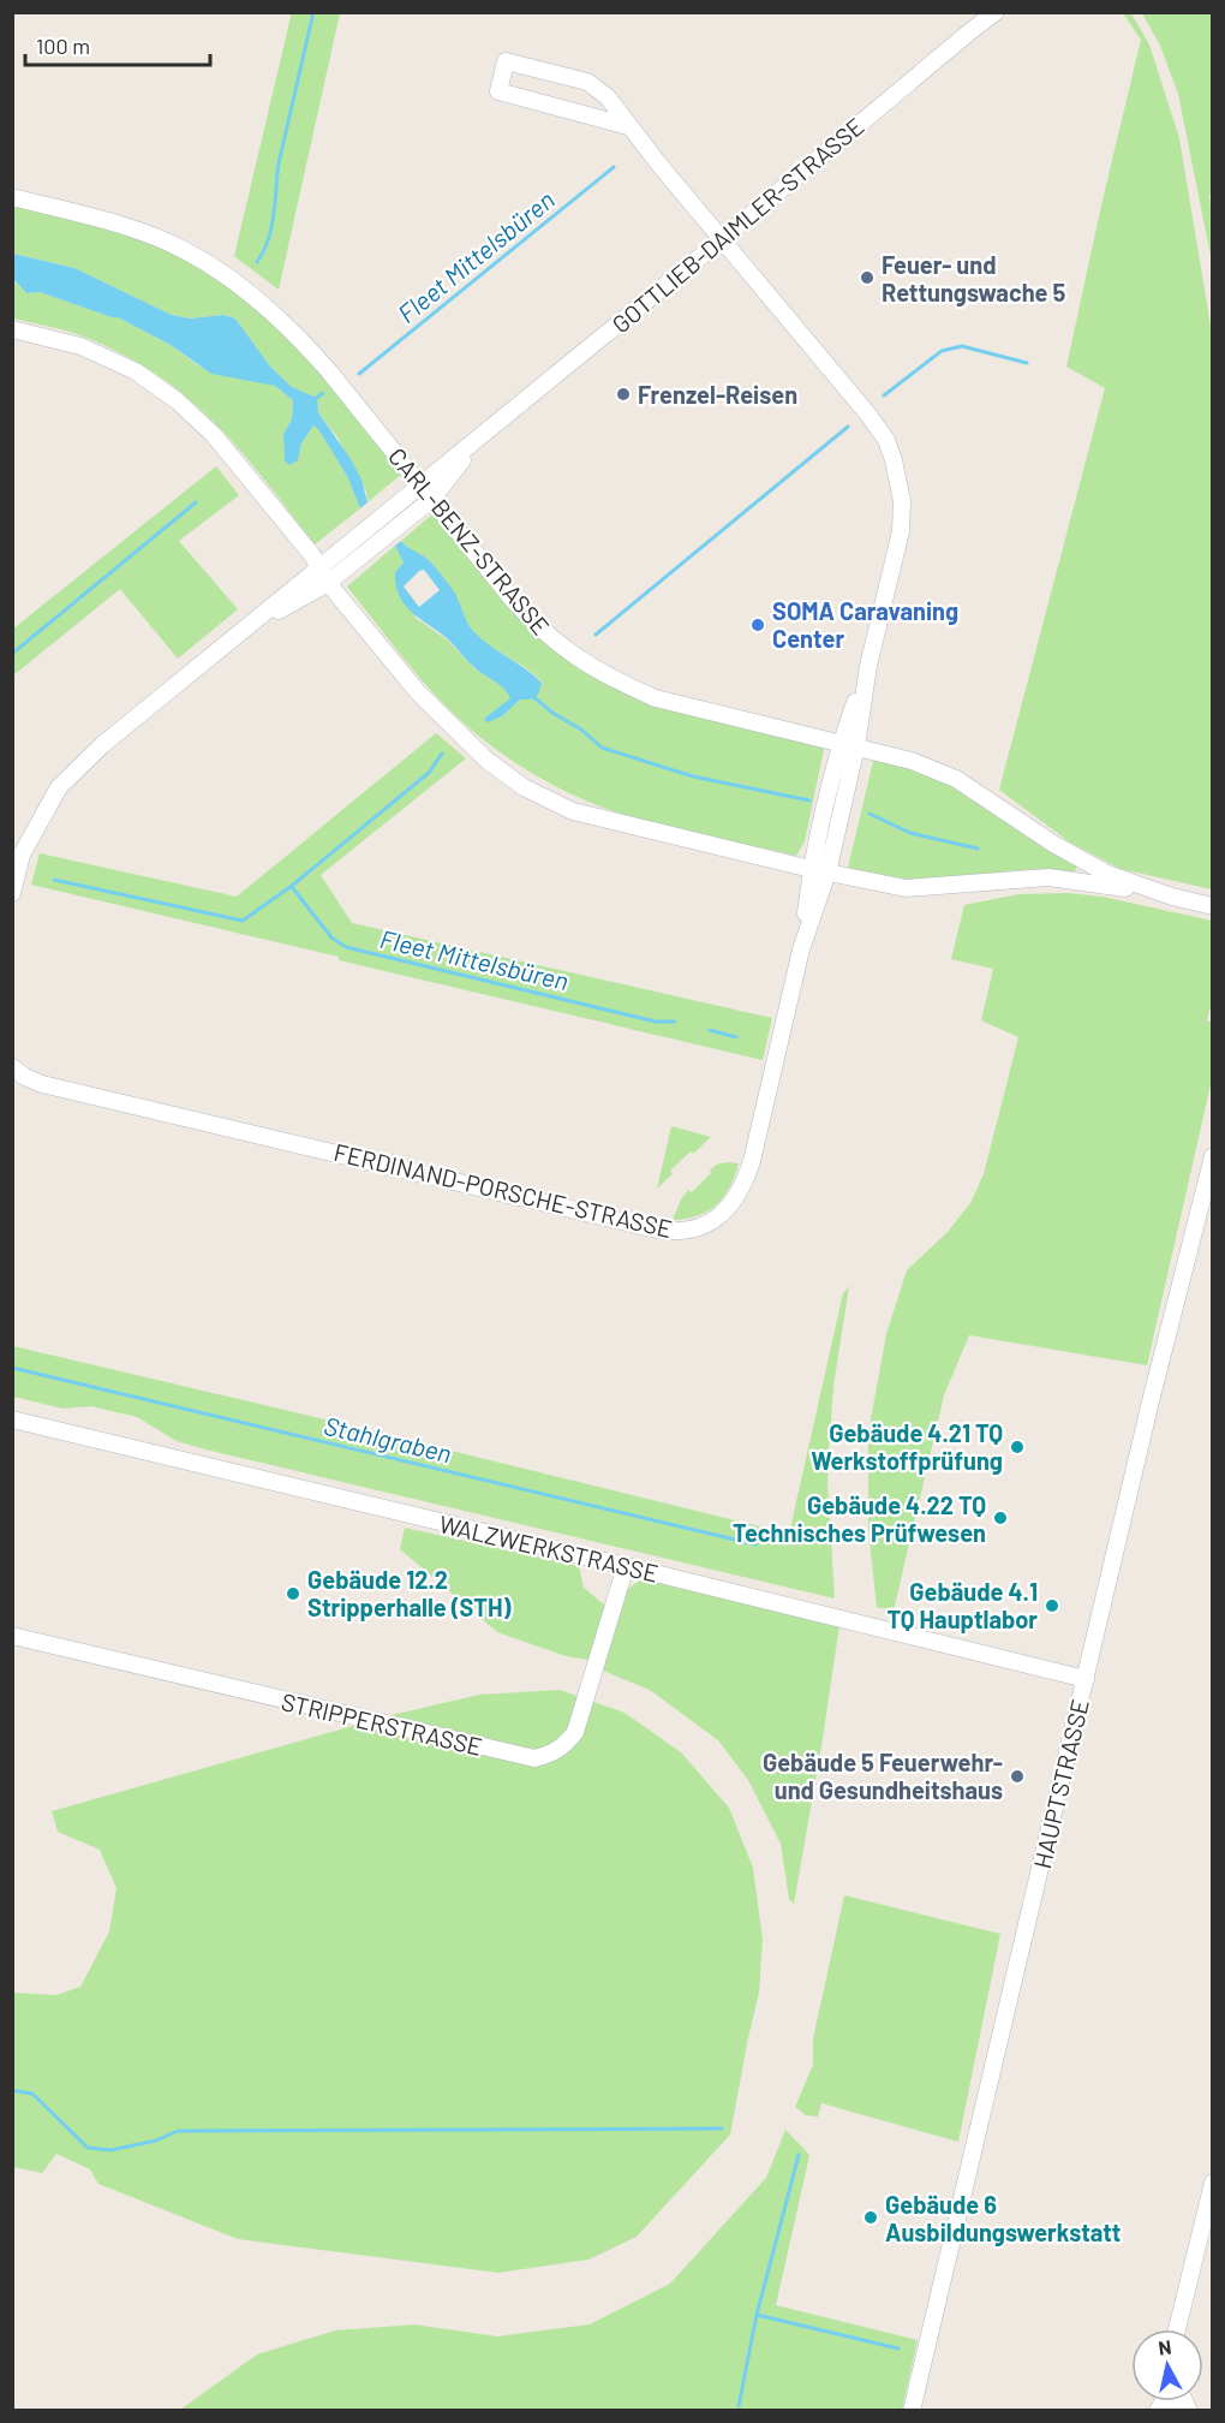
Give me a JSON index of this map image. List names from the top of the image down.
{
  "streets": {
    "street": [
      "GOTTLIEB-DAIMLER-STRASSE",
      "CARL-BENZ-STRASSE",
      "FERDINAND-PORSCHE-STRASSE",
      "WALZWERKSTRASSE",
      "STRIPPERSTRASSE",
      "HAUPTSTRASSE"
    ]
  },
  "crossings": [
    ["GOTTLIEB-DAIMLER-STRASSE", "CARL-BENZ-STRASSE"],
    ["GOTTLIEB-DAIMLER-STRASSE", "FERDINAND-PORSCHE-STRASSE"],
    ["CARL-BENZ-STRASSE", "FERDINAND-PORSCHE-STRASSE"],
    ["WALZWERKSTRASSE", "STRIPPERSTRASSE"],
    ["WALZWERKSTRASSE", "HAUPTSTRASSE"]
  ],
  "water": ["Fleet Mittelsbüren", "Stahlgraben"],
  "places": [
    "Feuer- und Rettungswache 5",
    "Frenzel-Reisen",
    "SOMA Caravaning Center",
    "Gebäude 4.21 TQ Werkstoffprüfung",
    "Gebäude 4.22 TQ Technisches Prüfwesen",
    "Gebäude 12.2 Stripperhalle (STH)",
    "Gebäude 4.1 TQ Hauptlabor",
    "Gebäude 5 Feuerwehr- und Gesundheitshaus",
    "Gebäude 6 Ausbildungswerkstatt"
  ],
  "scale_bar": "100 m",
  "north": "top"
}
